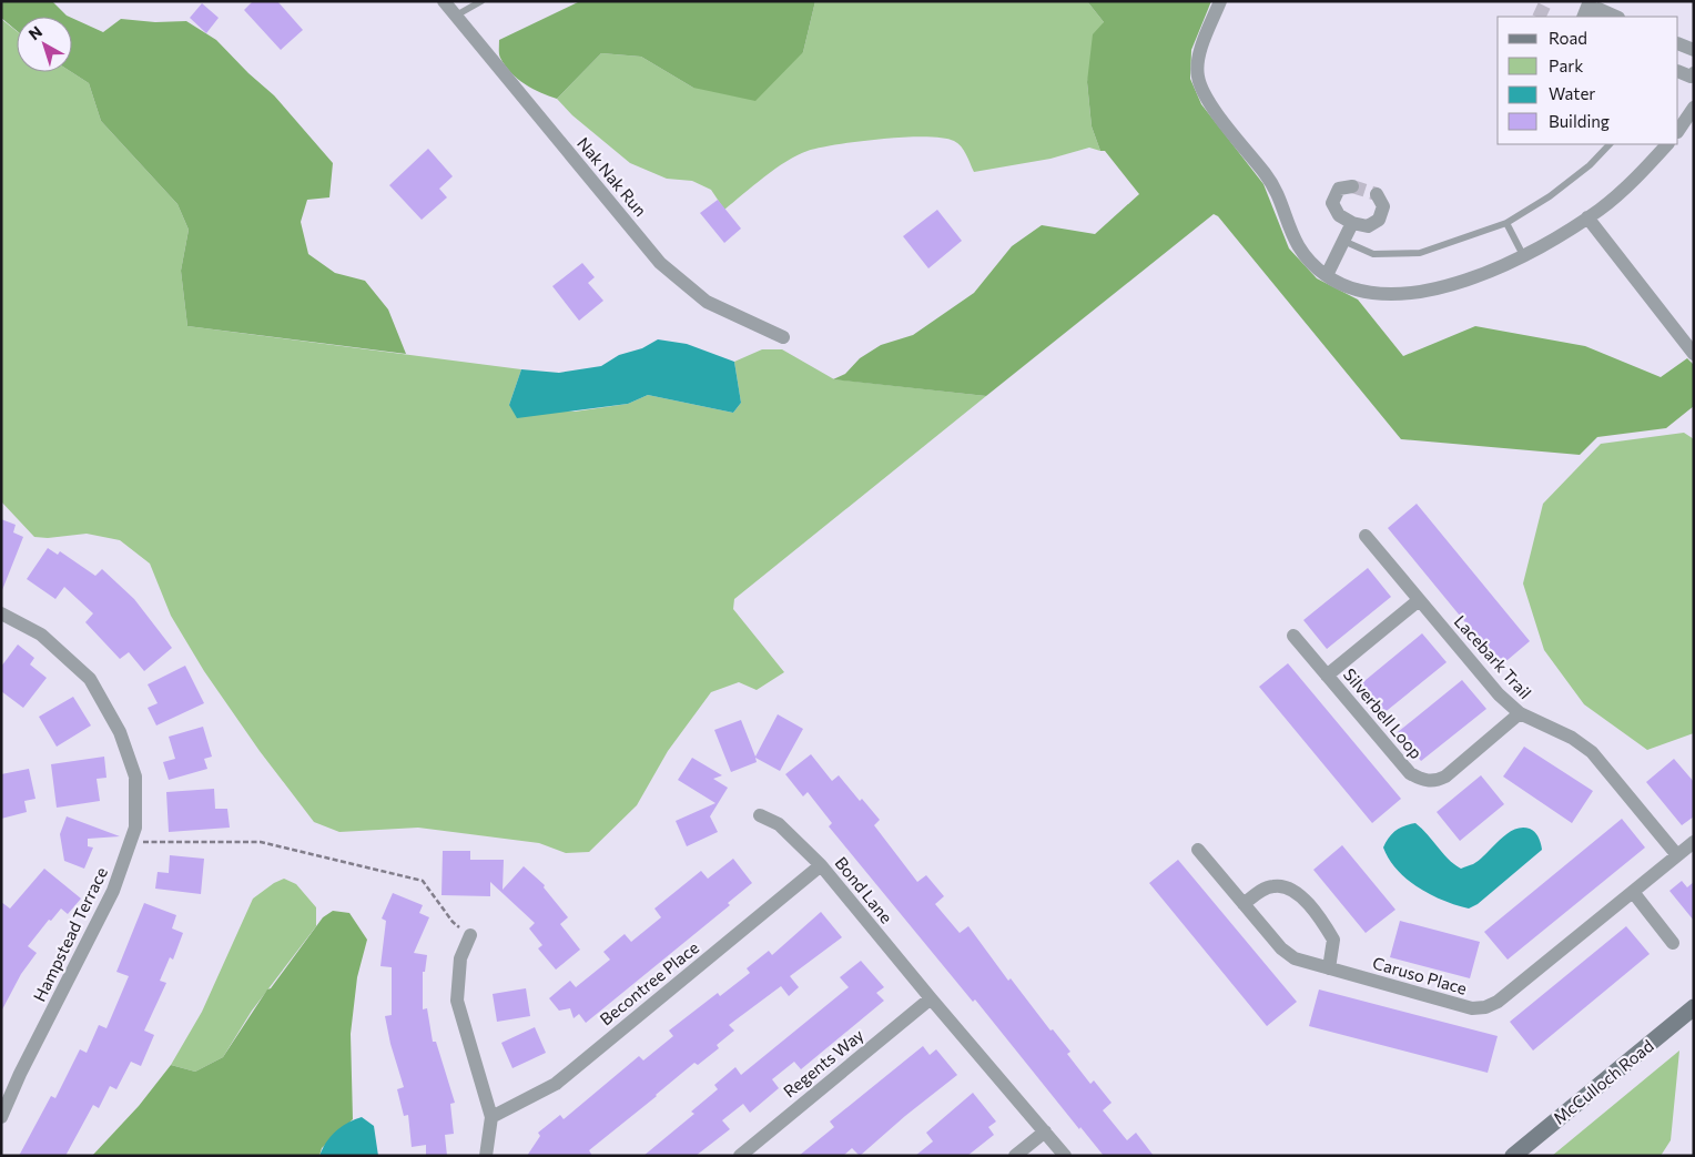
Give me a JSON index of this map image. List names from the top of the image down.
{
  "streets": {
    "main road": ["McCulloch Road"],
    "street": [
      "Nak Nak Run",
      "Lacebark Trail",
      "Silverbell Loop",
      "Bond Lane",
      "Hampstead Terrace",
      "Caruso Place",
      "Becontree Place",
      "Regents Way"
    ]
  },
  "crossings": [
    ["Lacebark Trail", "Silverbell Loop"],
    ["Lacebark Trail", "Caruso Place"],
    ["Bond Lane", "Becontree Place"],
    ["Bond Lane", "Regents Way"]
  ],
  "legend": [
    "Road",
    "Park",
    "Water",
    "Building"
  ],
  "north": "top left"
}
